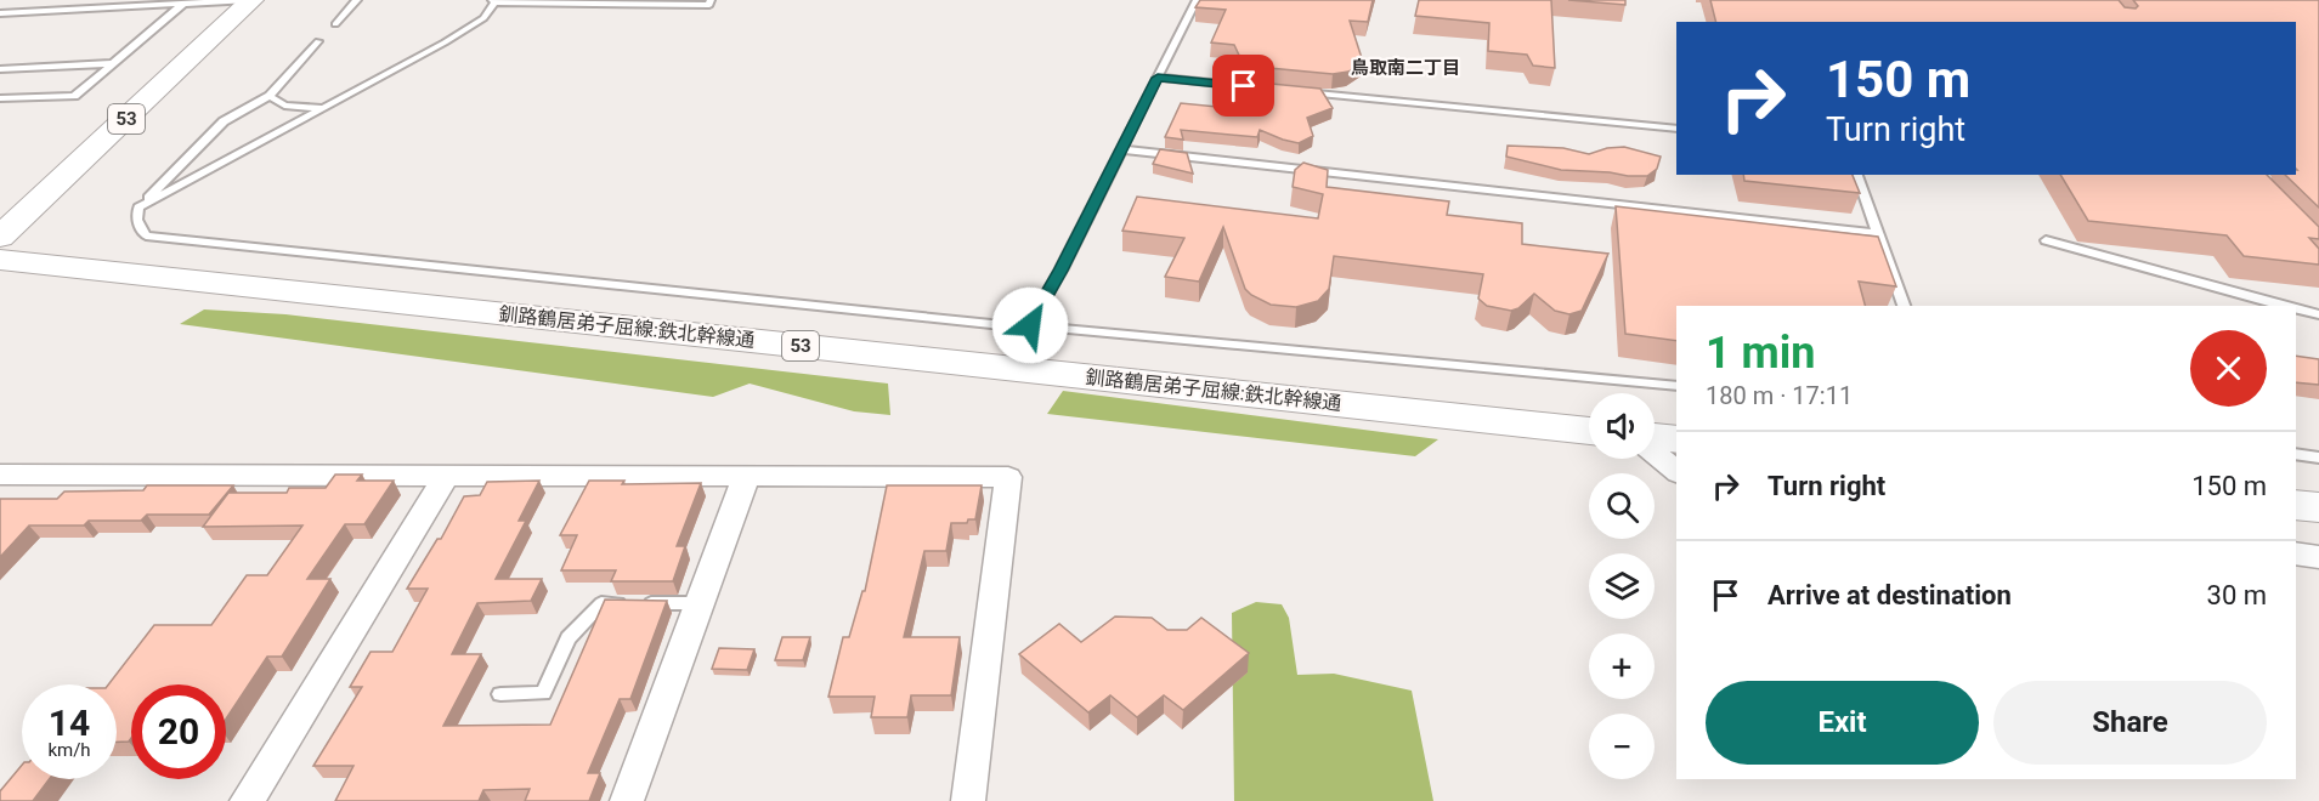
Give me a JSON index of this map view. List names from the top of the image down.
{
  "streets": {
    "main road": ["53", "釧路鶴居弟子屈線:鉄北幹線通"]
  },
  "districts": ["鳥取南二丁目"],
  "page": {
    "turn": ["150 m", "Turn right"],
    "heading": ["1 min", "180 m · 17:11"],
    "map_buttons": ["+", "−"],
    "list": [
      {
        "name": "Turn right",
        "value": "150 m"
      },
      {
        "name": "Arrive at destination",
        "value": "30 m"
      }
    ],
    "buttons": ["Exit", "Share"],
    "speed": "14 km/h",
    "limit": "20"
  }
}
